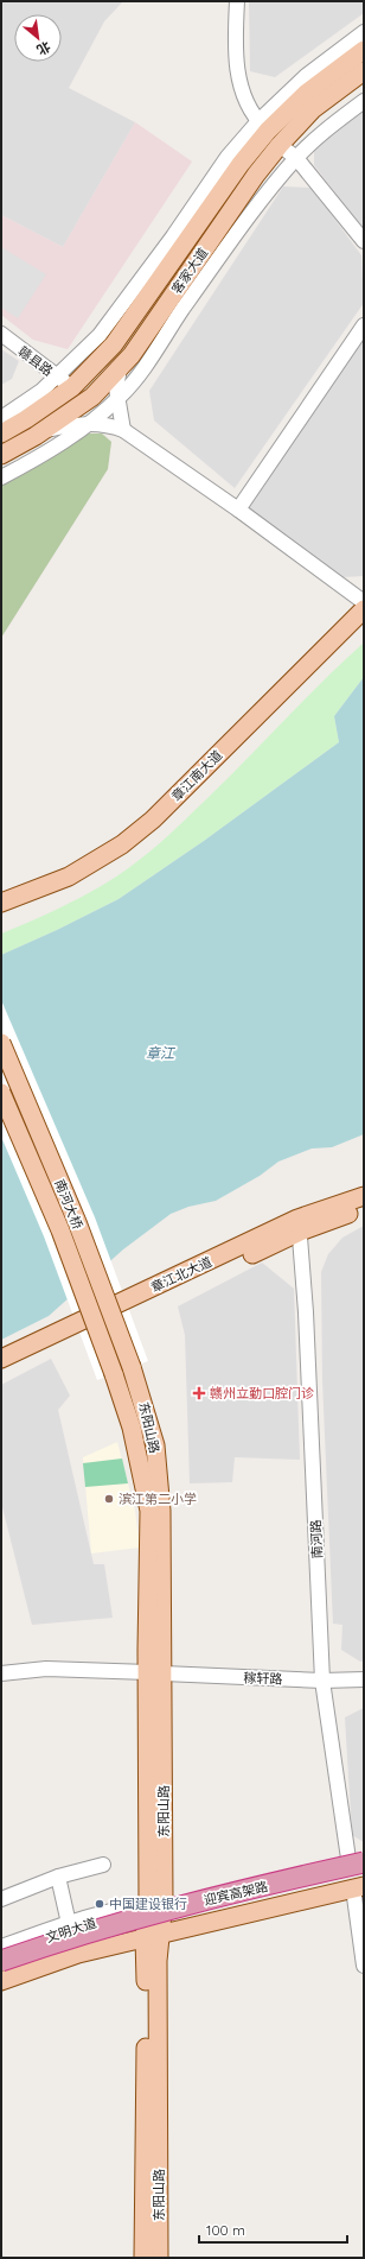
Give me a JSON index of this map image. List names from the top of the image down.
{
  "streets": {
    "highway": ["迎宾高架路"],
    "main road": [
      "客家大道",
      "章江南大道",
      "南河大桥",
      "章江北大道",
      "东阳山路",
      "文明大道"
    ],
    "street": ["赣县路", "南河路", "稼轩路"]
  },
  "crossings": [
    ["客家大道", "赣县路"],
    ["南河大桥", "东阳山路"],
    ["章江北大道", "南河路"],
    ["东阳山路", "稼轩路"],
    ["东阳山路", "文明大道"],
    ["南河路", "稼轩路"],
    ["南河路", "迎宾高架路"],
    ["南河路", "文明大道"],
    ["迎宾高架路", "文明大道"]
  ],
  "water": ["章江"],
  "places": {
    "health": ["赣州立勤口腔门诊"],
    "other": ["滨江第二小学", "中国建设银行"]
  },
  "scale_bar": "100 m",
  "north": "bottom right"
}
